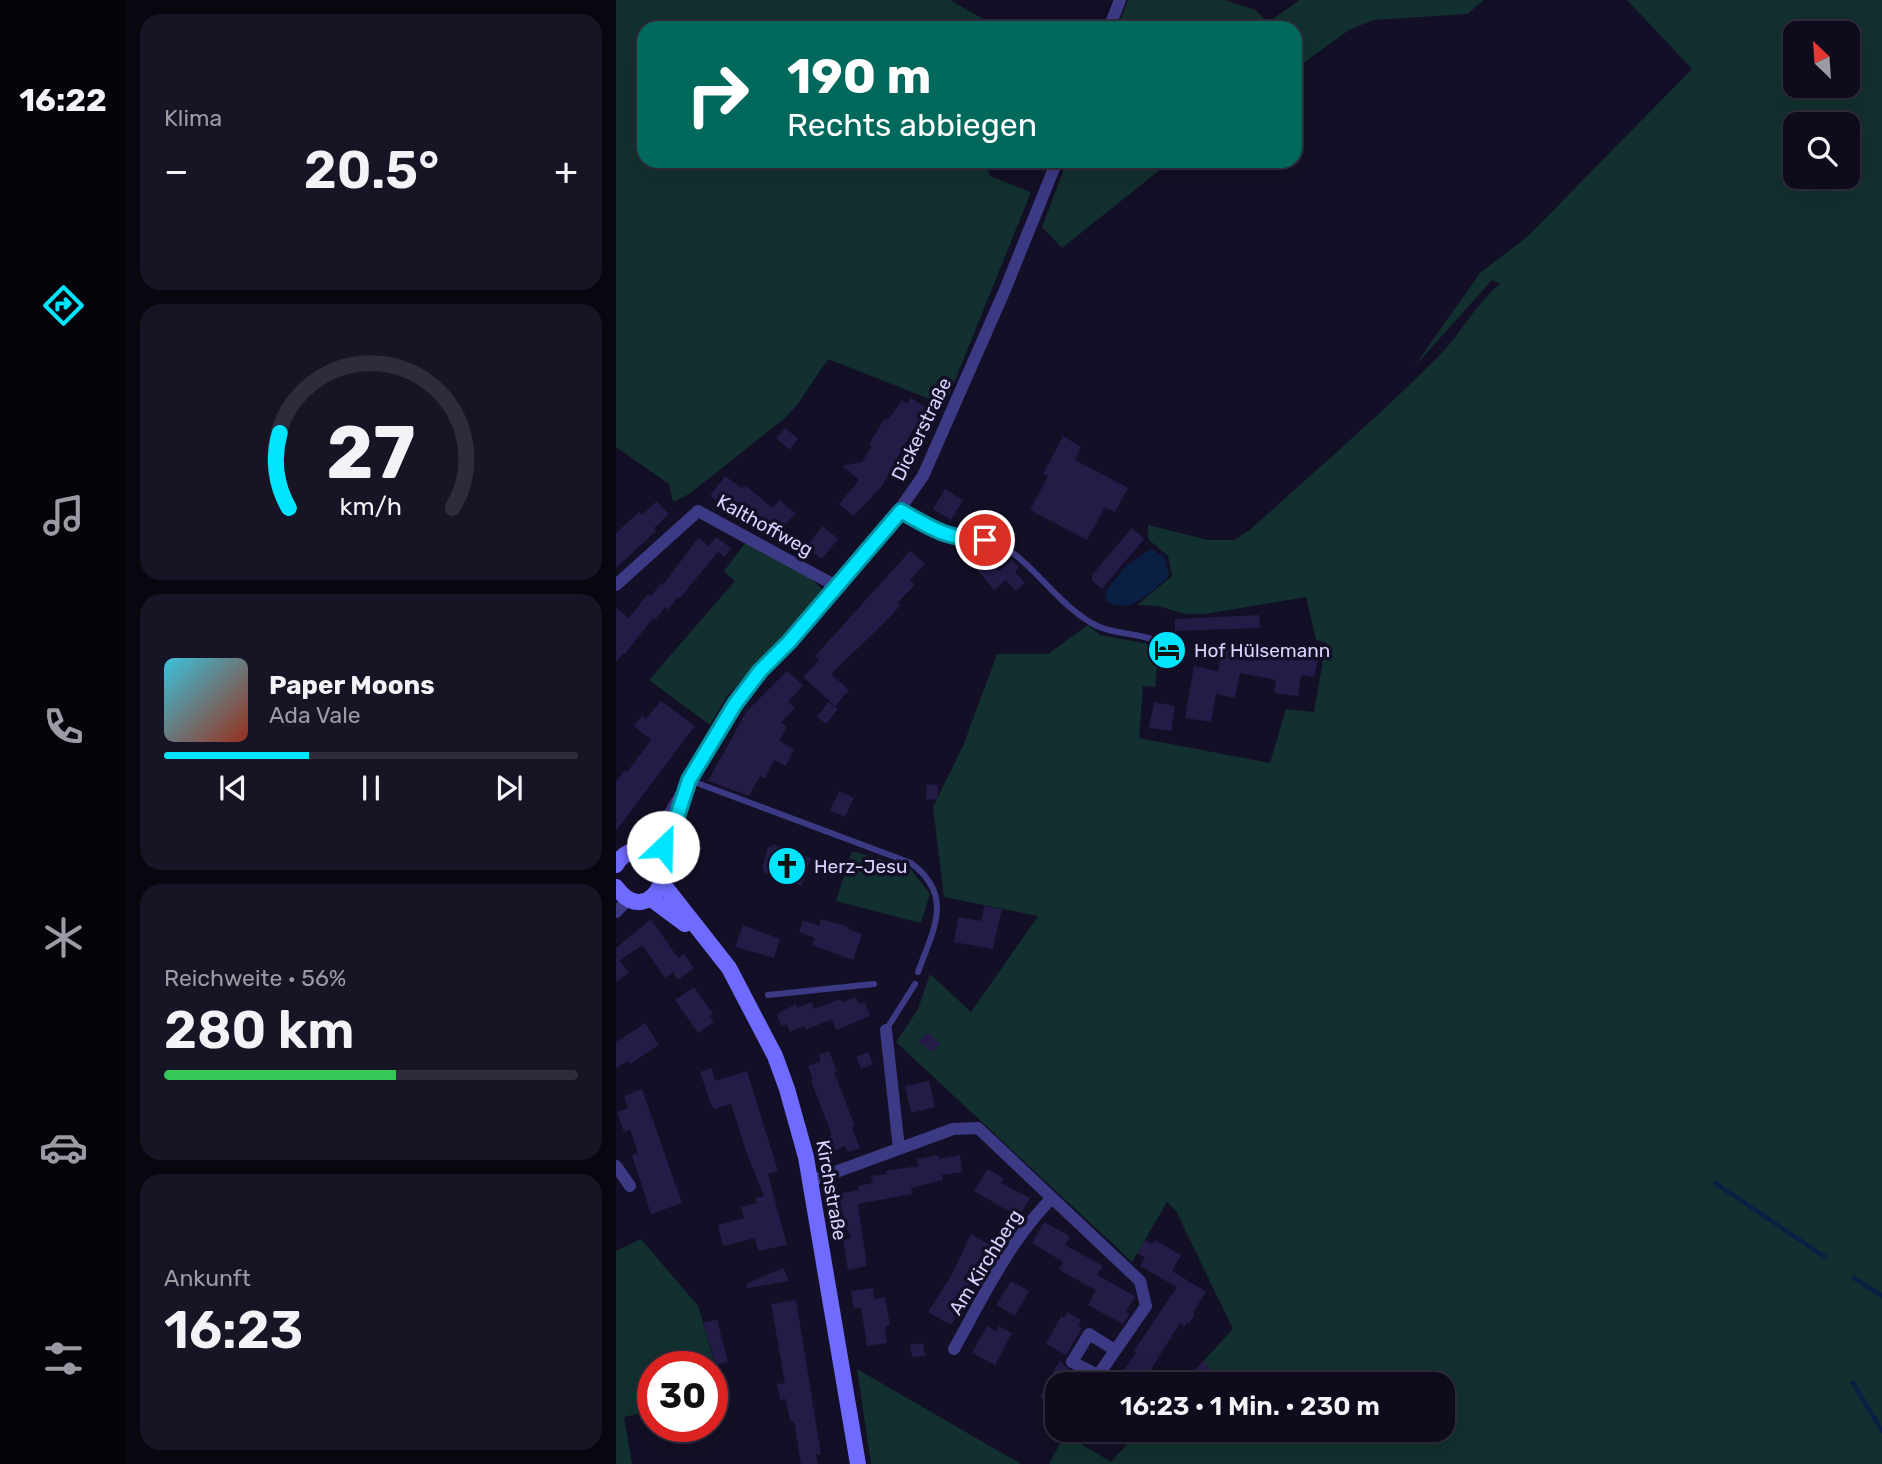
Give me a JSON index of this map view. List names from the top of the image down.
{
  "streets": {
    "street": [
      "Dickerstraße",
      "Kalthoffweg",
      "Kirchstraße",
      "Am Kirchberg"
    ]
  },
  "crossings": [
    ["Dickerstraße", "Kalthoffweg"]
  ],
  "places": {
    "hotel": ["Hof Hülsemann"],
    "church": ["Herz-Jesu"]
  },
  "north": "top left",
  "page": {
    "tabs": "16:22",
    "tile": [
      "Klima",
      ["Reichweite · 56%", "280 km"],
      ["Ankunft", "16:23"]
    ],
    "turn": ["190 m", "Rechts abbiegen"],
    "heat": ["−", "20.5°", "+"],
    "song": ["Paper Moons", "Ada Vale"],
    "limit": "30",
    "trip": "16:23 · 1 Min. · 230 m",
    "gauge": ["27", "km/h"]
  }
}
